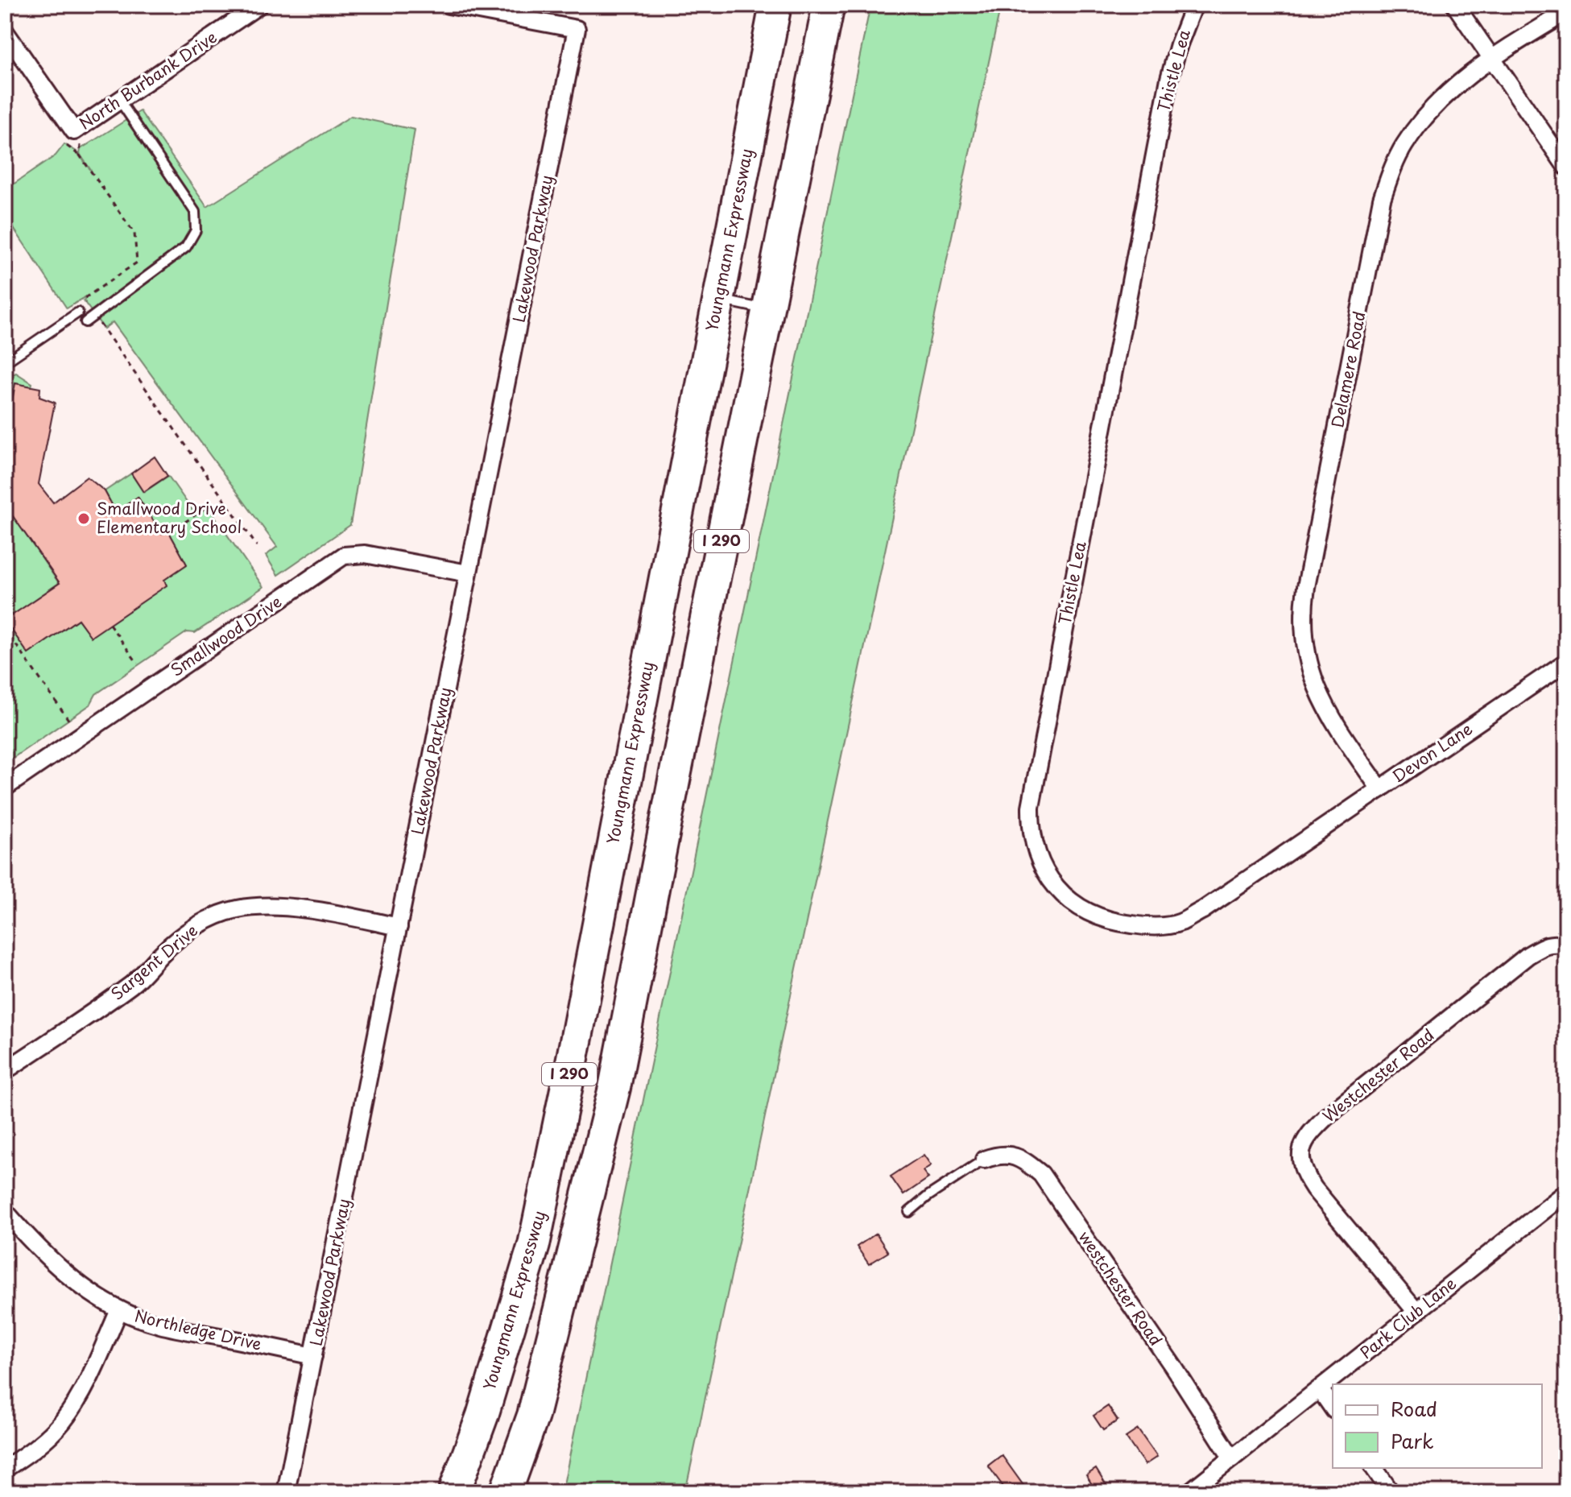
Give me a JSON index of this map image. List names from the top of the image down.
{
  "streets": {
    "highway": ["Youngmann Expressway", "I 290"],
    "street": [
      "Thistle Lea",
      "North Burbank Drive",
      "Lakewood Parkway",
      "Delamere Road",
      "Smallwood Drive",
      "Devon Lane",
      "Sargent Drive",
      "Westchester Road",
      "westchester Road",
      "Park Club Lane",
      "Northledge Drive"
    ]
  },
  "crossings": [
    ["Thistle Lea", "Devon Lane"],
    ["Lakewood Parkway", "Smallwood Drive"],
    ["Lakewood Parkway", "Sargent Drive"],
    ["Lakewood Parkway", "Northledge Drive"],
    ["Delamere Road", "Devon Lane"],
    ["Westchester Road", "Park Club Lane"],
    ["westchester Road", "Park Club Lane"]
  ],
  "places": ["Smallwood Drive Elementary School"],
  "legend": ["Road", "Park"]
}
